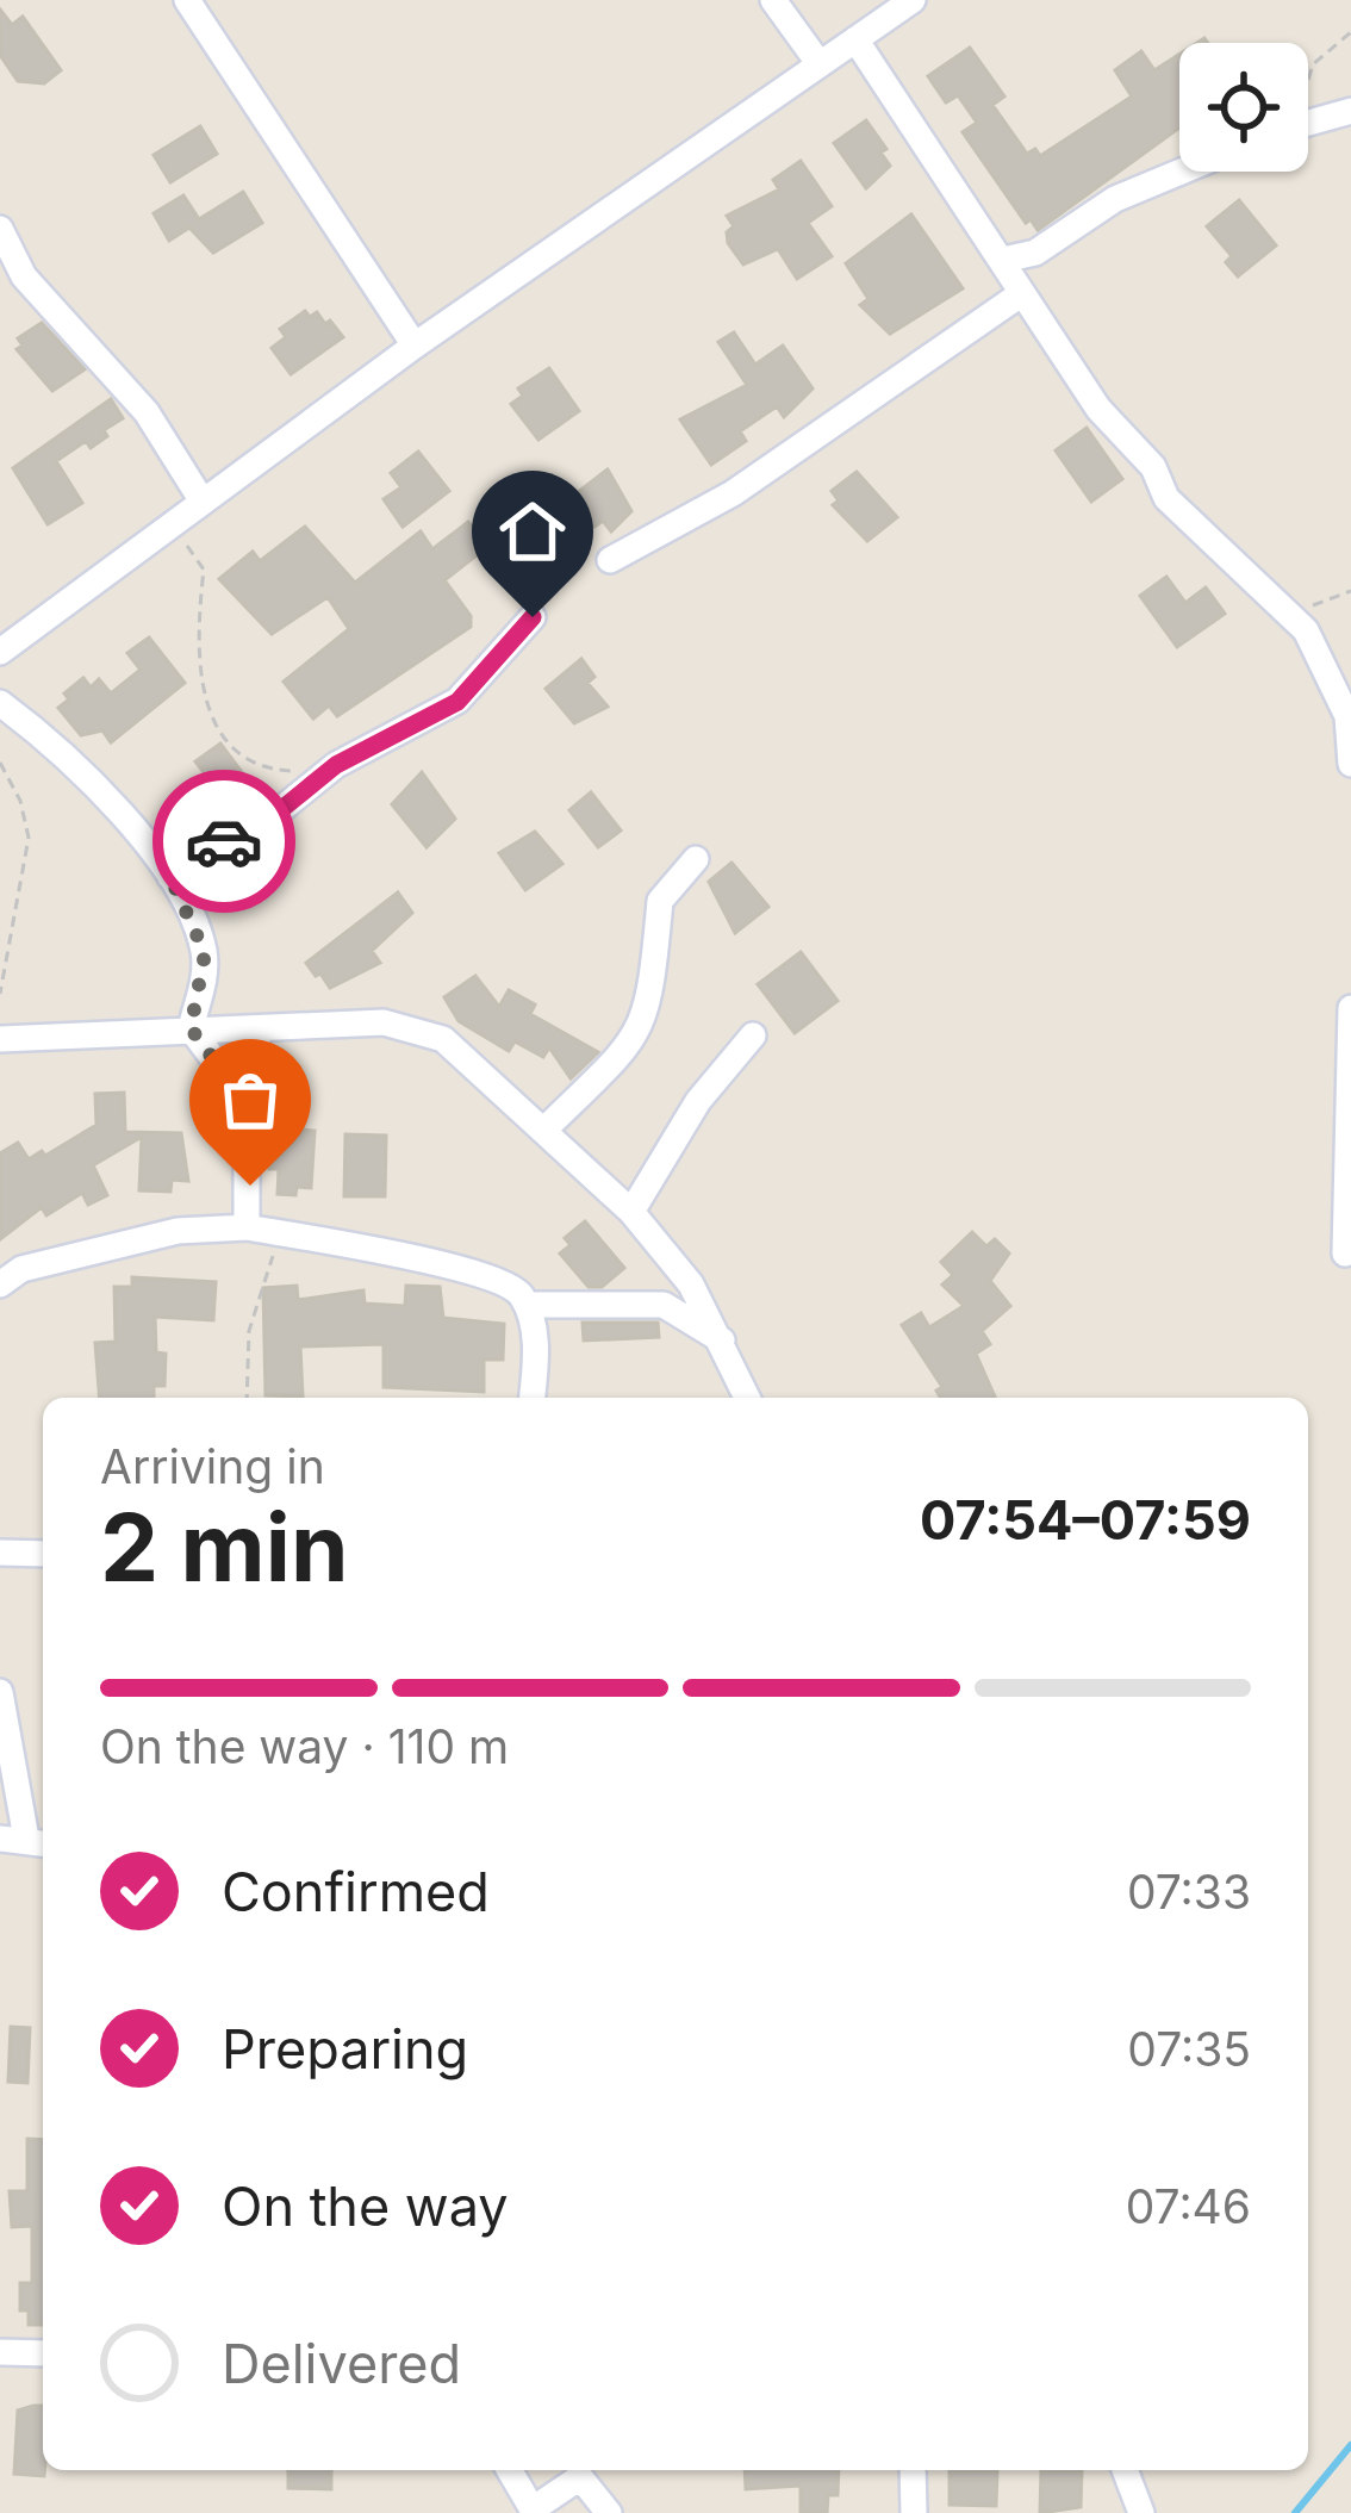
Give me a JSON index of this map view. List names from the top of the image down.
{
  "page": {
    "heading": ["2 min", "Arriving in", "07:54–07:59"],
    "bar": "On the way · 110 m",
    "list": [
      ["Confirmed", "07:33"],
      ["Preparing", "07:35"],
      ["On the way", "07:46"],
      "Delivered"
    ]
  }
}
